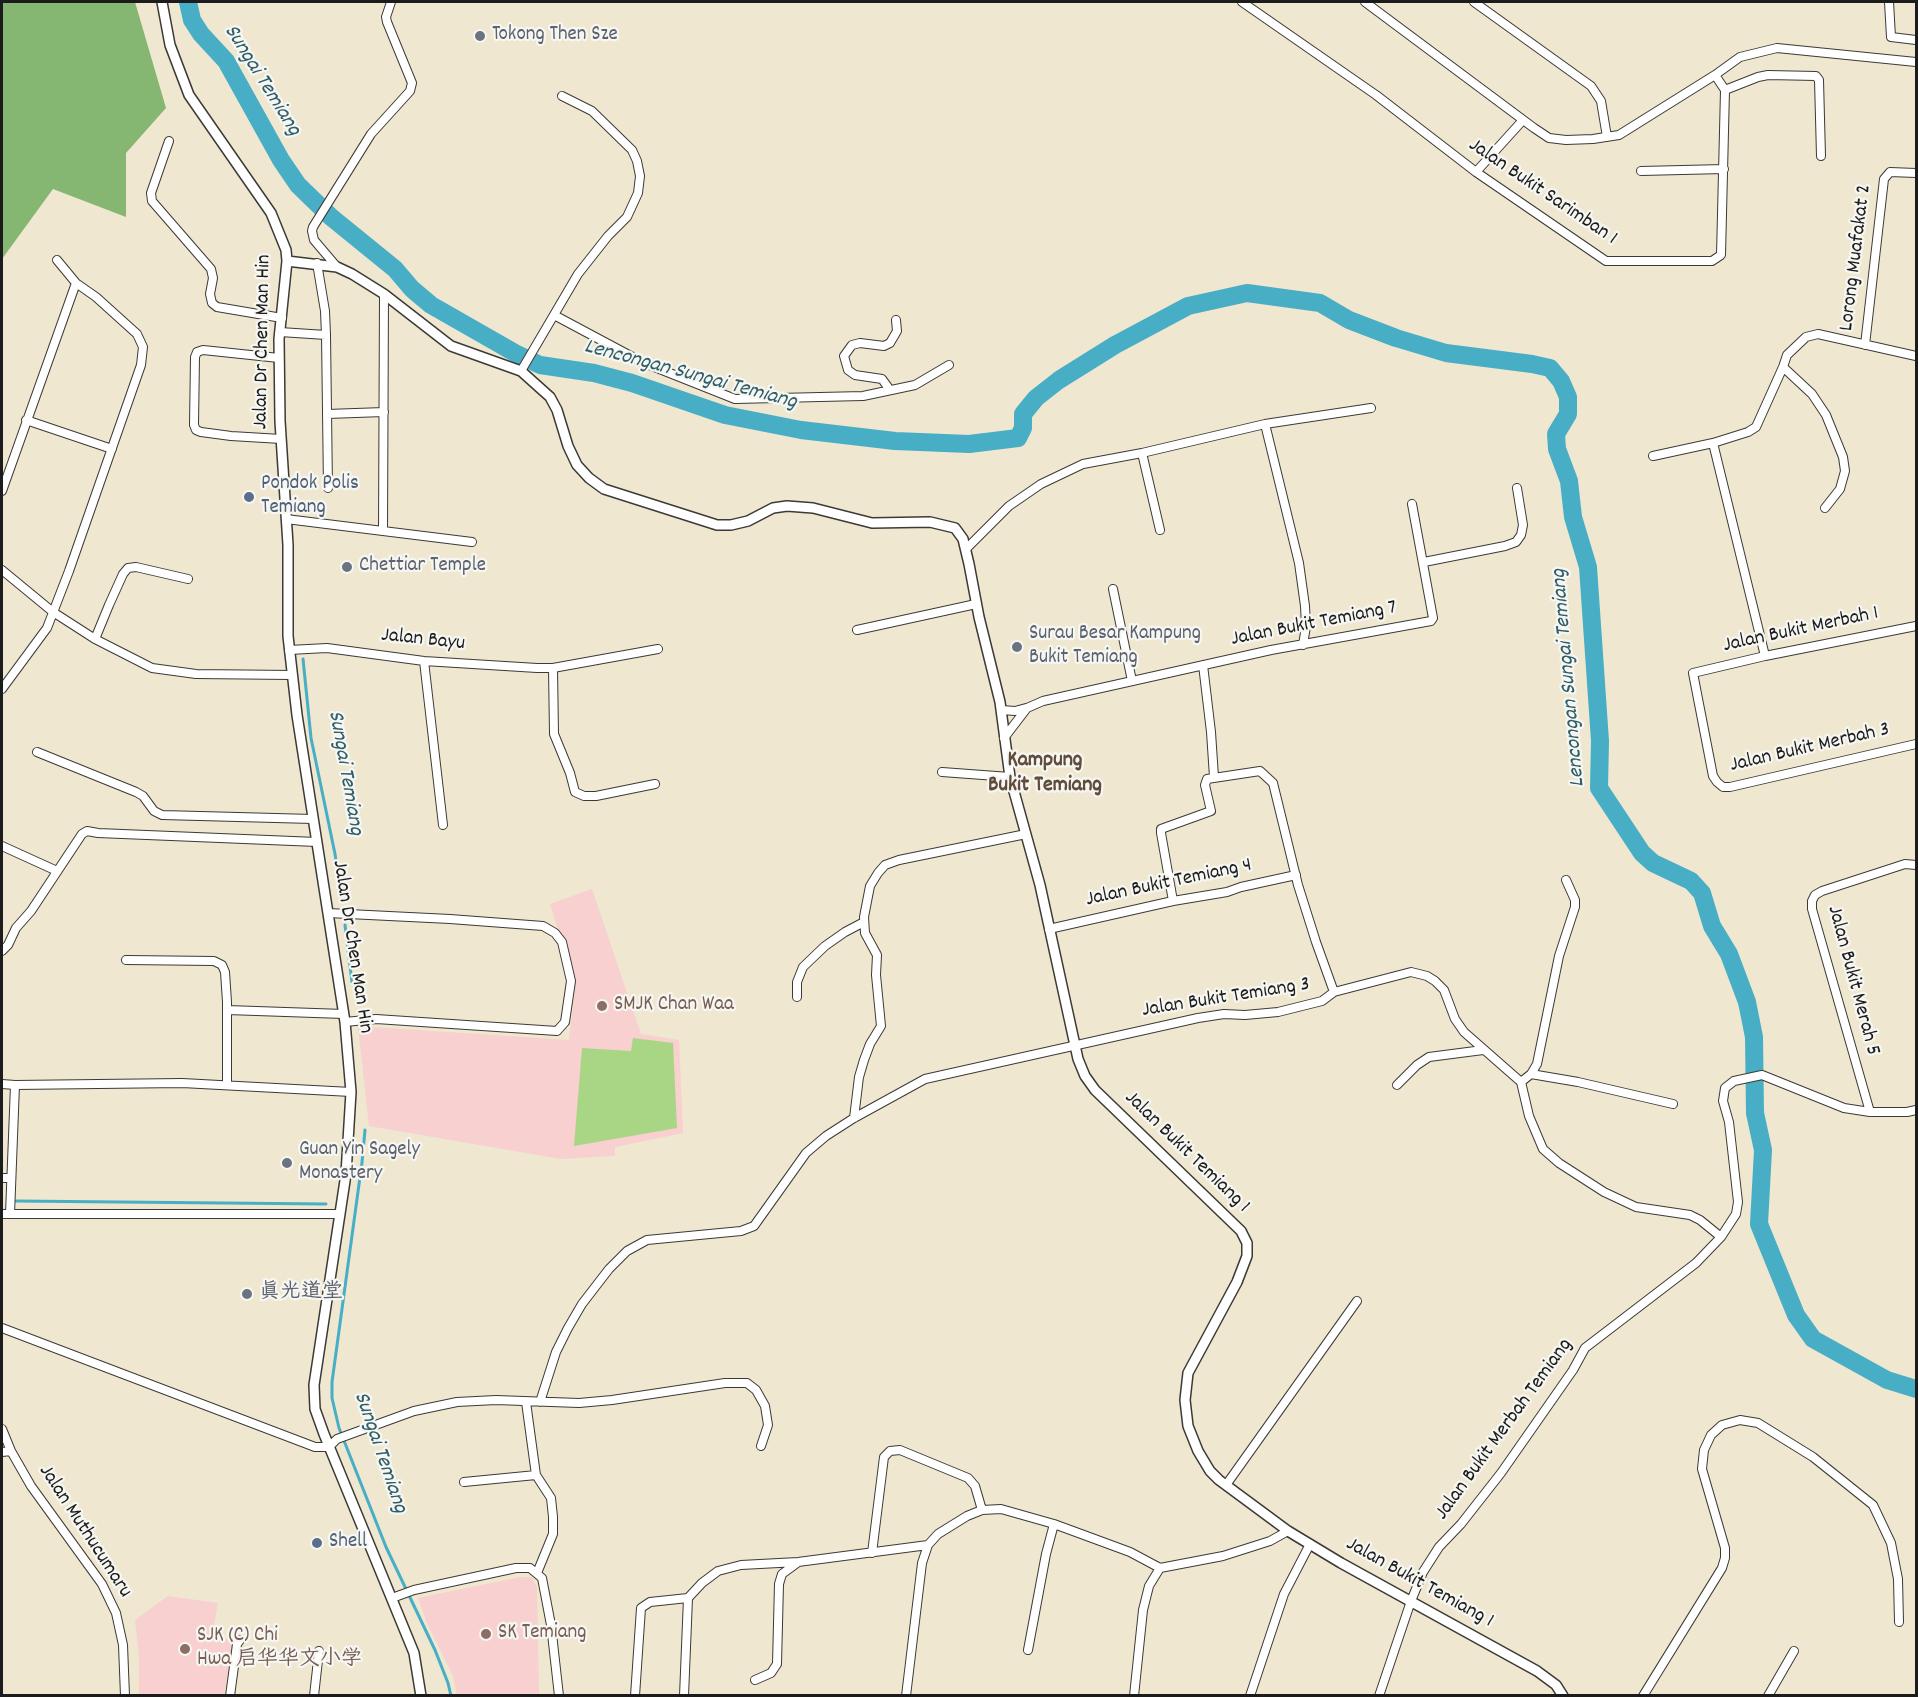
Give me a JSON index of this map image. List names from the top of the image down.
{
  "streets": {
    "street": [
      "Jalan Bukit Sarimban 1",
      "Lorong Muafakat 2",
      "Jalan Dr Chen Man Hin",
      "Jalan Bukit Temiang 7",
      "Jalan Bukit Merbah 1",
      "Jalan Bayu",
      "Jalan Bukit Merbah 3",
      "Jalan Bukit Temiang 4",
      "Jalan Bukit Merah 5",
      "Jalan Bukit Temiang 3",
      "Jalan Bukit Temiang 1",
      "Jalan Bukit Merbah Temiang",
      "Jalan Muthucumaru"
    ]
  },
  "crossings": [
    ["Jalan Dr Chen Man Hin", "Jalan Bayu"],
    ["Jalan Bukit Temiang 7", "Jalan Bukit Temiang 1"],
    ["Jalan Bukit Merbah 1", "Jalan Bukit Merbah 3"],
    ["Jalan Bukit Temiang 4", "Jalan Bukit Temiang 1"],
    ["Jalan Bukit Merah 5", "Jalan Bukit Merbah Temiang"],
    ["Jalan Bukit Temiang 3", "Jalan Bukit Temiang 1"],
    ["Jalan Bukit Temiang 1", "Jalan Bukit Merbah Temiang"]
  ],
  "districts": ["Kampung Bukit Temiang"],
  "water": ["Sungai Temiang", "Lencongan Sungai Temiang"],
  "places": [
    "Tokong Then Sze",
    "Pondok Polis Temiang",
    "Chettiar Temple",
    "Surau Besar Kampung Bukit Temiang",
    "SMJK Chan Waa",
    "Guan Yin Sagely Monastery",
    "真光道堂",
    "Shell",
    "SK Temiang",
    "SJK (C) Chi Hwa 启华华文小学"
  ]
}
